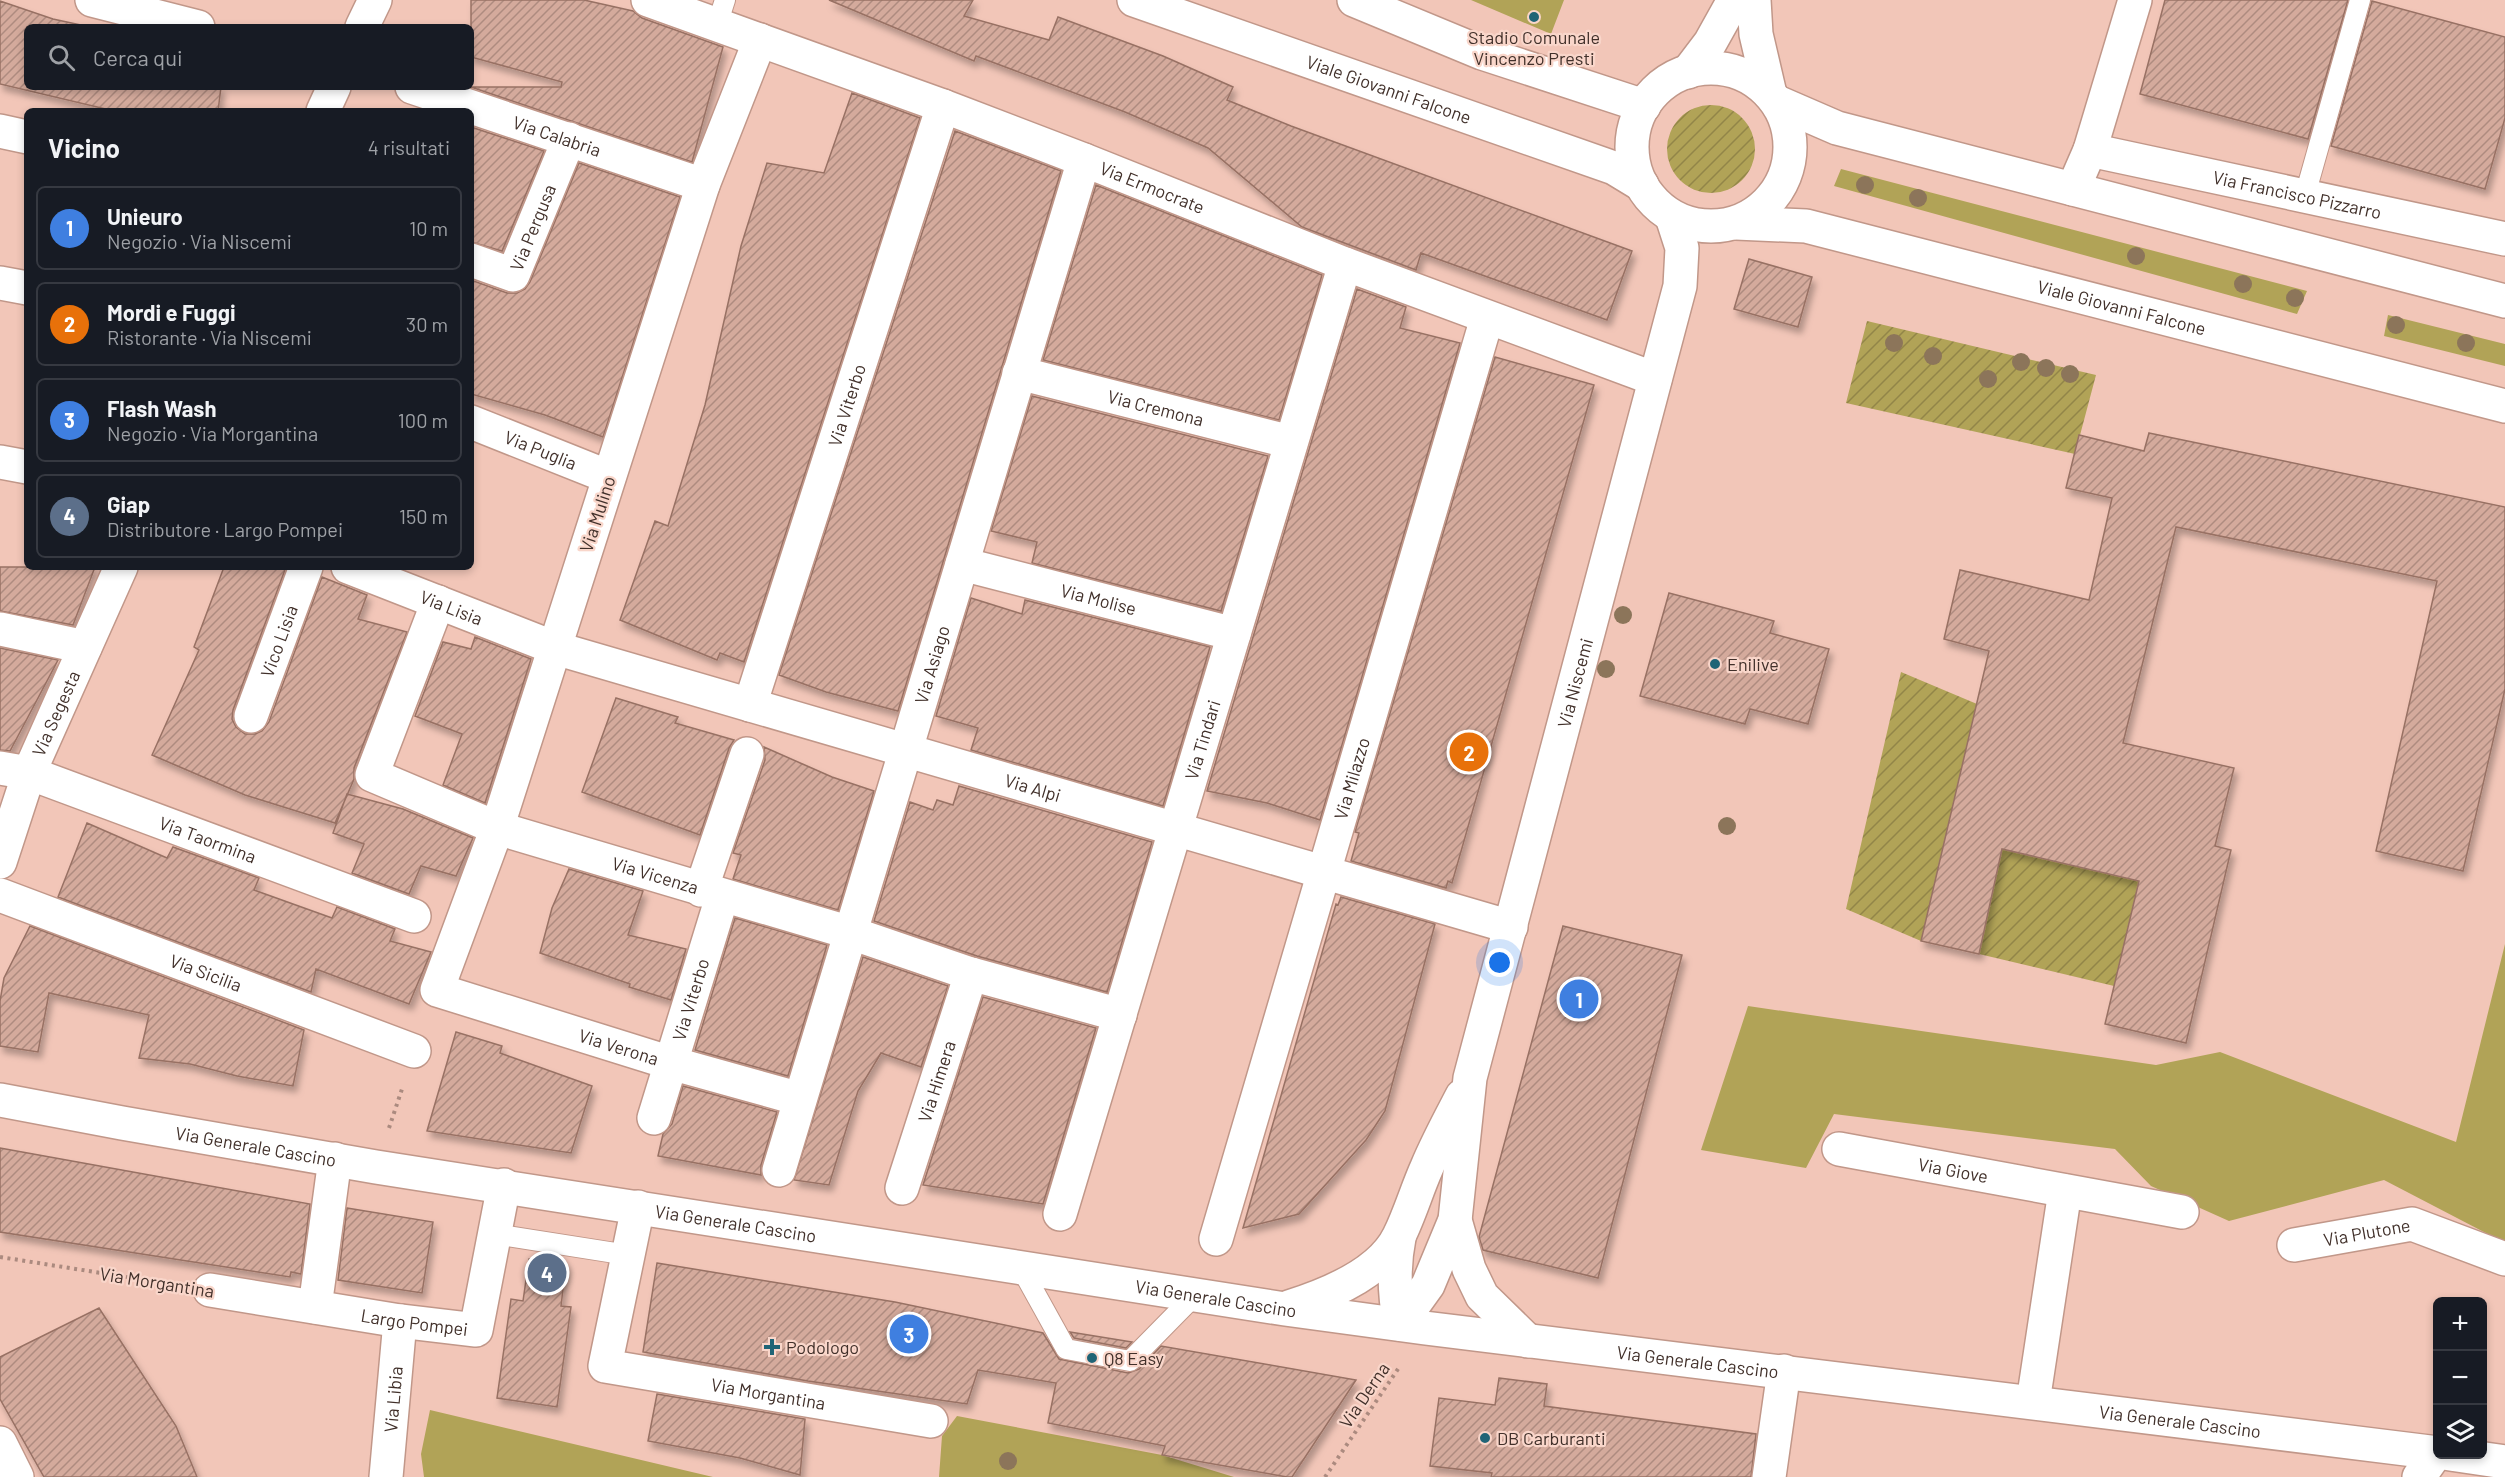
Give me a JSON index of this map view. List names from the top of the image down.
{
  "streets": {
    "street": [
      "Viale Giovanni Falcone",
      "Via Calabria",
      "Via Ermocrate",
      "Via Francisco Pizzarro",
      "Via Pergusa",
      "Via Viterbo",
      "Via Cremona",
      "Via Puglia",
      "Via Mulino",
      "Via Molise",
      "Via Lisia",
      "Vico Lisia",
      "Via Asiago",
      "Via Niscemi",
      "Via Segesta",
      "Via Tindari",
      "Via Milazzo",
      "Via Alpi",
      "Via Taormina",
      "Via Vicenza",
      "Via Sicilia",
      "Via Verona",
      "Via Himera",
      "Via Generale Cascino",
      "Via Giove",
      "Via Plutone",
      "Via Morgantina",
      "Largo Pompei",
      "Via Libia"
    ],
    "path": ["Via Derna"]
  },
  "crossings": [
    ["Via Calabria", "Via Pergusa"],
    ["Via Calabria", "Via Mulino"],
    ["Via Ermocrate", "Via Viterbo"],
    ["Via Ermocrate", "Via Mulino"],
    ["Via Ermocrate", "Via Asiago"],
    ["Via Ermocrate", "Via Niscemi"],
    ["Via Ermocrate", "Via Tindari"],
    ["Via Ermocrate", "Via Milazzo"],
    ["Via Viterbo", "Via Alpi"],
    ["Via Viterbo", "Via Vicenza"],
    ["Via Viterbo", "Via Verona"],
    ["Via Cremona", "Via Asiago"],
    ["Via Cremona", "Via Tindari"],
    ["Via Puglia", "Via Mulino"],
    ["Via Mulino", "Via Lisia"],
    ["Via Mulino", "Via Alpi"],
    ["Via Mulino", "Via Vicenza"],
    ["Via Mulino", "Via Verona"],
    ["Via Molise", "Via Asiago"],
    ["Via Molise", "Via Tindari"],
    ["Via Lisia", "Via Alpi"],
    ["Via Lisia", "Via Vicenza"],
    ["Via Asiago", "Via Alpi"],
    ["Via Asiago", "Via Vicenza"],
    ["Via Asiago", "Via Verona"],
    ["Via Niscemi", "Via Alpi"],
    ["Via Segesta", "Via Taormina"],
    ["Via Tindari", "Via Alpi"],
    ["Via Tindari", "Via Vicenza"],
    ["Via Milazzo", "Via Alpi"],
    ["Via Vicenza", "Via Himera"],
    ["Via Generale Cascino", "Largo Pompei"],
    ["Via Generale Cascino", "Via Derna"],
    ["Via Morgantina", "Largo Pompei"],
    ["Largo Pompei", "Via Libia"]
  ],
  "places": {
    "other": [
      "Stadio Comunale Vincenzo Presti",
      "Enilive",
      "Q8 Easy",
      "DB Carburanti"
    ],
    "health": ["Podologo"]
  },
  "page": {
    "search": "Cerca qui",
    "heading": ["Vicino", "4 risultati"],
    "list": [
      {
        "mark": "1",
        "name": "Unieuro",
        "note": "Negozio · Via Niscemi",
        "value": "10 m"
      },
      {
        "mark": "2",
        "name": "Mordi e Fuggi",
        "note": "Ristorante · Via Niscemi",
        "value": "30 m"
      },
      {
        "mark": "3",
        "name": "Flash Wash",
        "note": "Negozio · Via Morgantina",
        "value": "100 m"
      },
      {
        "mark": "4",
        "name": "Giap",
        "note": "Distributore · Largo Pompei",
        "value": "150 m"
      }
    ],
    "pins": [
      "2",
      "1",
      "4",
      "3"
    ],
    "map_buttons": ["+", "−"]
  }
}
